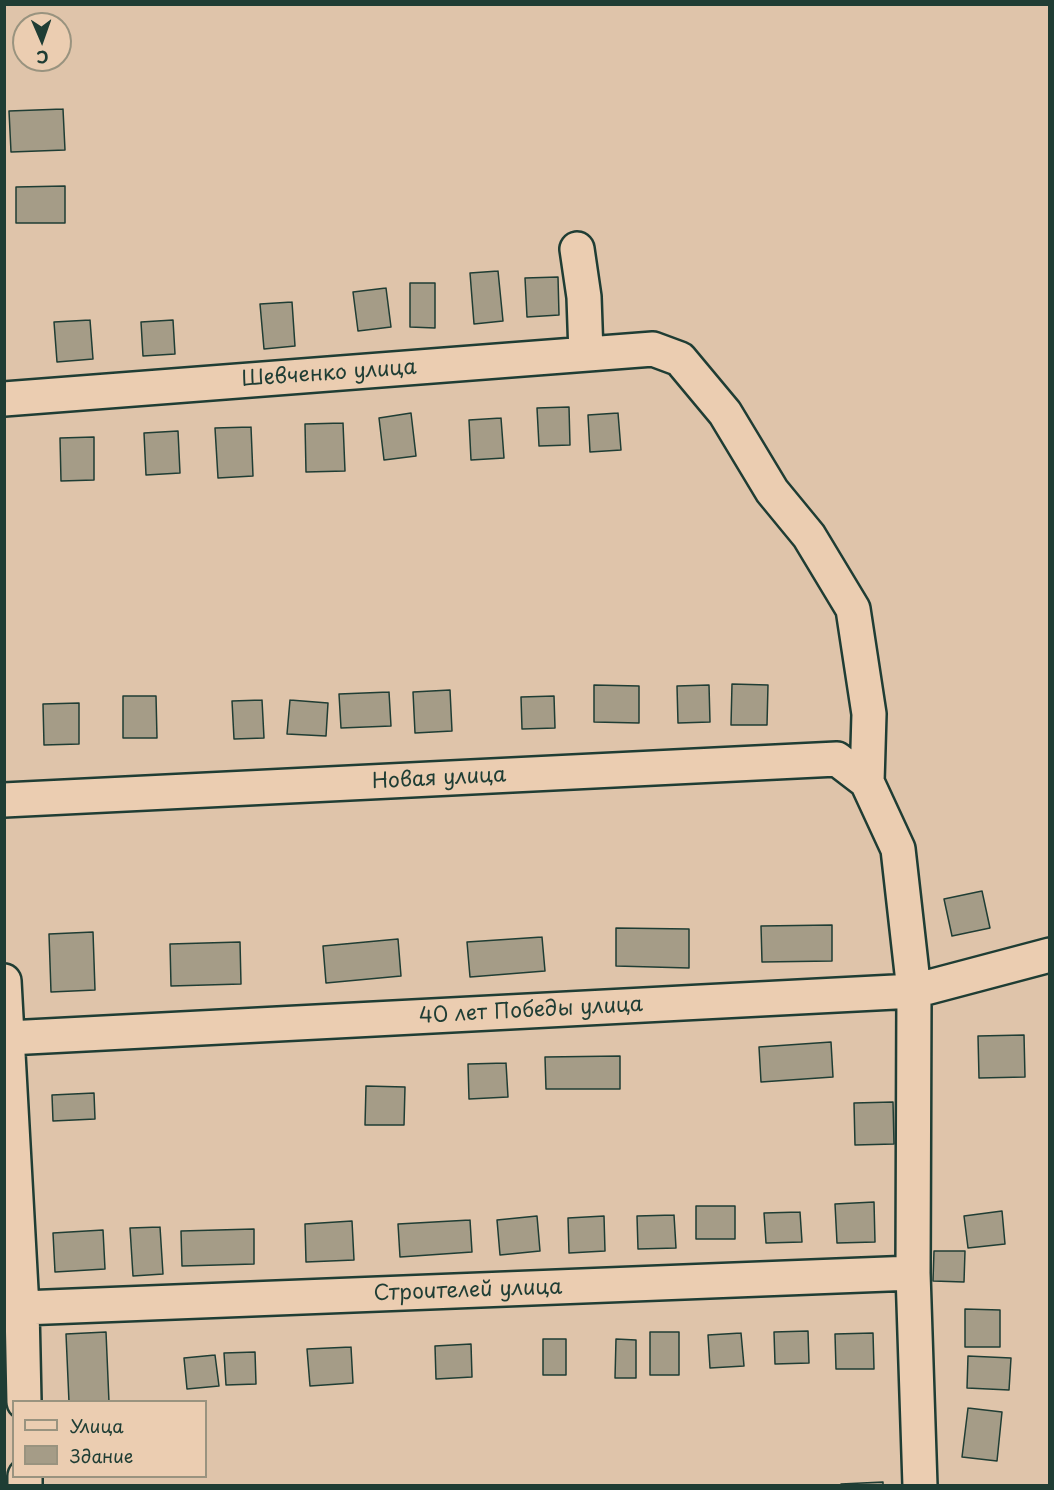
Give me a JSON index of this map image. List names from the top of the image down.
{
  "streets": {
    "street": [
      "Шевченко улица",
      "Новая улица",
      "40 лет Победы улица",
      "Строителей улица"
    ]
  },
  "crossings": [
    ["Шевченко улица", "Новая улица"]
  ],
  "legend": ["Улица", "Здание"],
  "north": "bottom"
}
